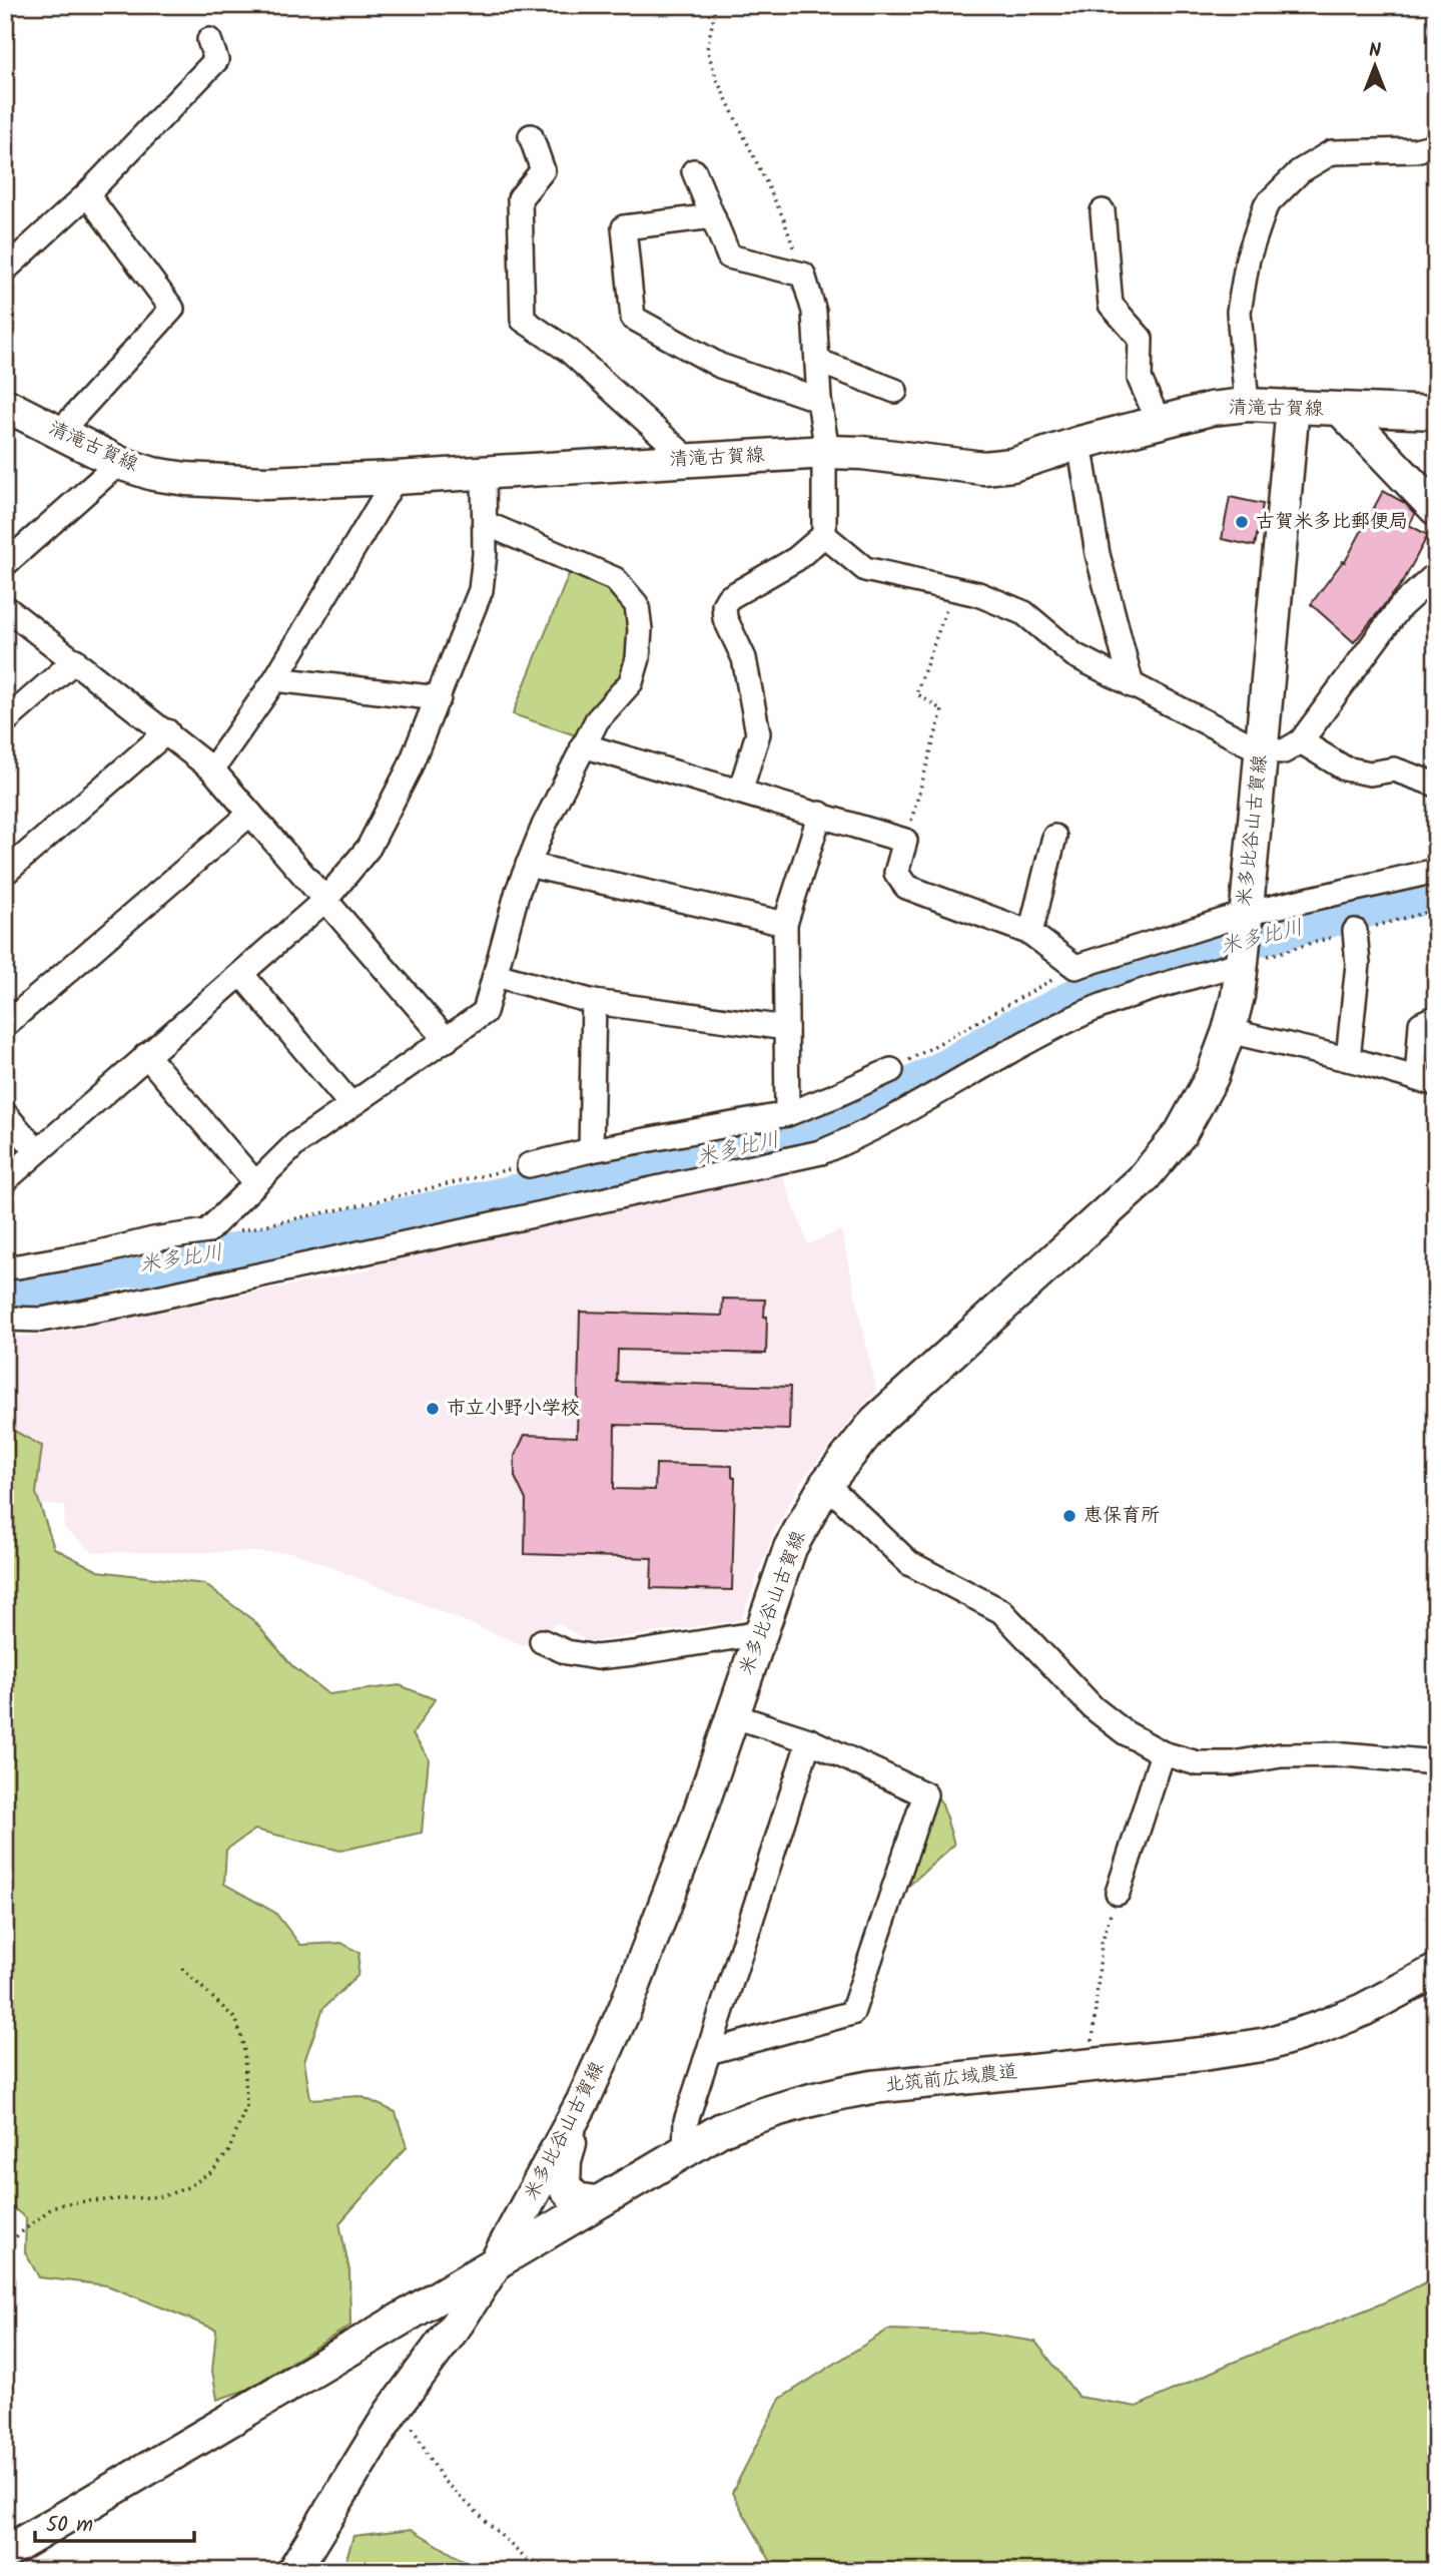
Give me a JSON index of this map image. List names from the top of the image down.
{
  "streets": {
    "main road": ["清滝古賀線", "米多比谷山古賀線", "北筑前広域農道"]
  },
  "crossings": [
    ["清滝古賀線", "米多比谷山古賀線"],
    ["米多比谷山古賀線", "北筑前広域農道"]
  ],
  "water": ["米多比川"],
  "places": ["古賀米多比郵便局", "市立小野小学校", "恵保育所"],
  "scale_bar": "50 m",
  "north": "top"
}
